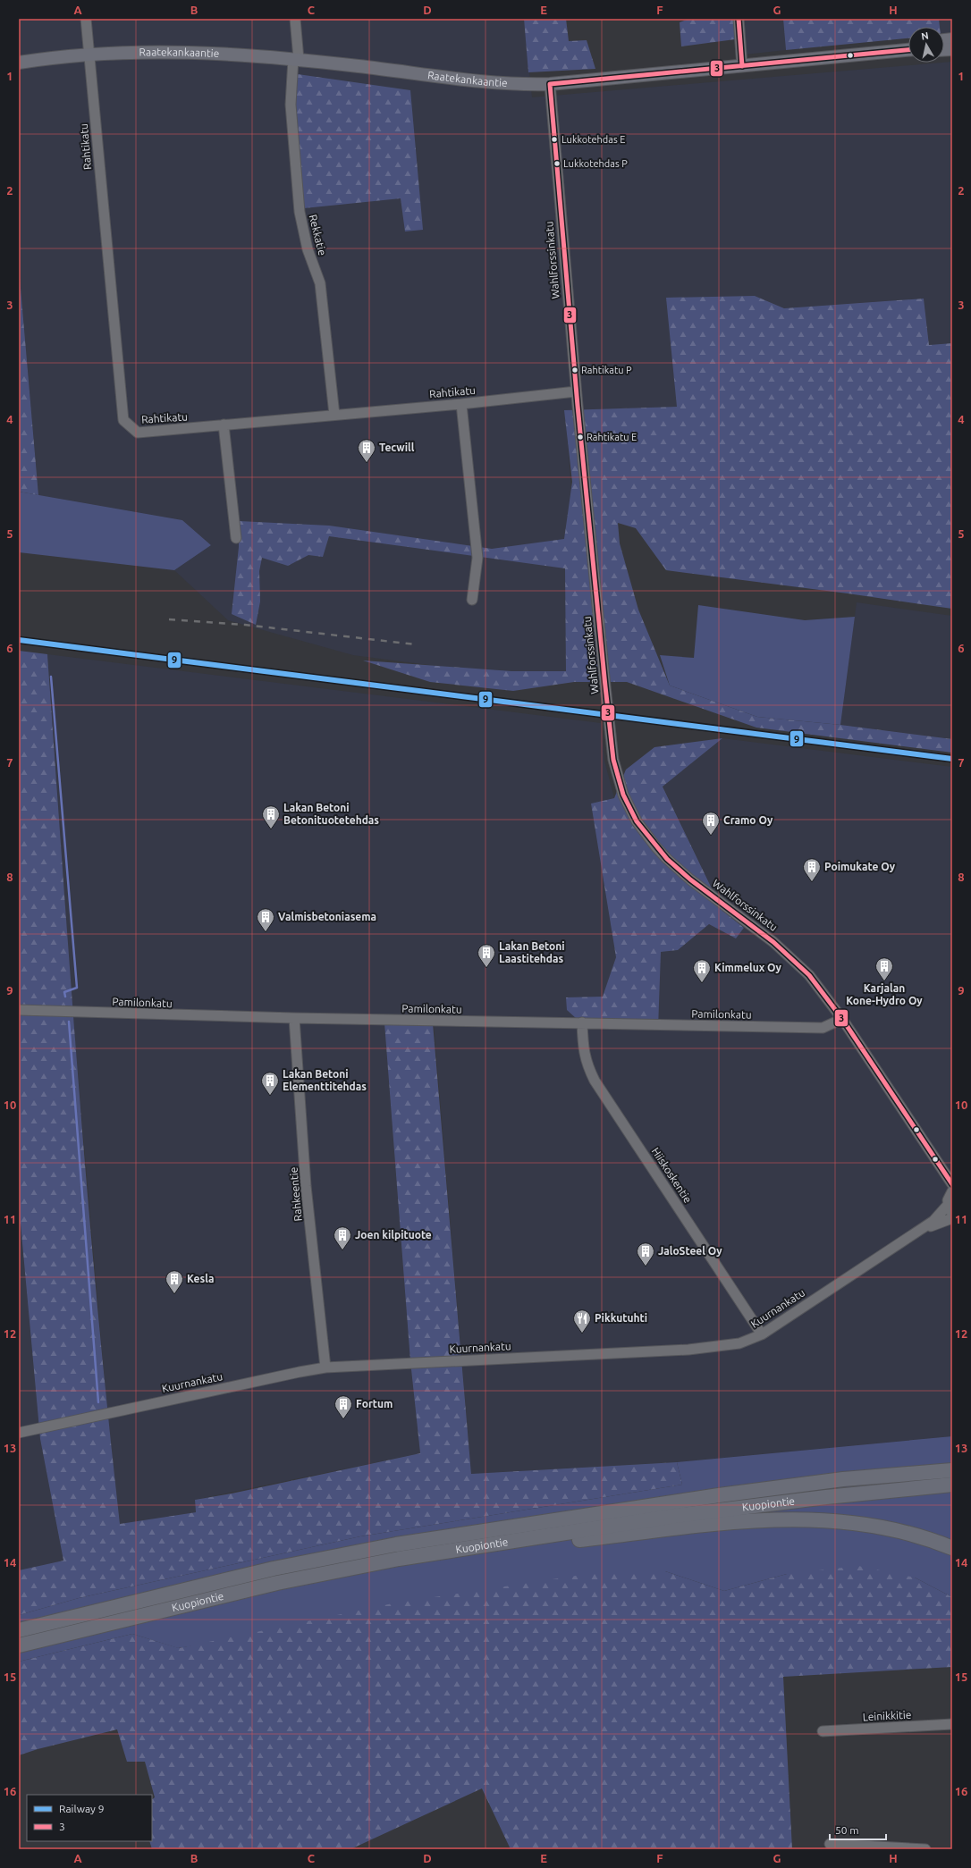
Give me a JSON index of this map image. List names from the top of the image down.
{
  "streets": {
    "highway": ["Kuopiontie"],
    "main road": ["Raatekankaantie"],
    "street": [
      "Rahtikatu",
      "Rekkatie",
      "Wahlforssinkatu",
      "Pamilonkatu",
      "Hiiskoskentie",
      "Rahkeentie",
      "Kuurnankatu",
      "Leinikkitie"
    ]
  },
  "crossings": [
    ["Raatekankaantie", "Rahtikatu"],
    ["Raatekankaantie", "Rekkatie"],
    ["Raatekankaantie", "Wahlforssinkatu"],
    ["Rahtikatu", "Rekkatie"],
    ["Rahtikatu", "Wahlforssinkatu"],
    ["Wahlforssinkatu", "Pamilonkatu"],
    ["Pamilonkatu", "Hiiskoskentie"],
    ["Pamilonkatu", "Rahkeentie"],
    ["Hiiskoskentie", "Kuurnankatu"],
    ["Rahkeentie", "Kuurnankatu"]
  ],
  "places": {
    "other": [
      "Lukkotehdas E",
      "Lukkotehdas P",
      "Rahtikatu P",
      "Rahtikatu E"
    ],
    "building": [
      "Tecwill",
      "Lakan Betoni Betonituotetehdas",
      "Cramo Oy",
      "Poimukate Oy",
      "Valmisbetoniasema",
      "Lakan Betoni Laastitehdas",
      "Karjalan Kone-Hydro Oy",
      "Kimmelux Oy",
      "Lakan Betoni Elementtitehdas",
      "Joen kilpituote",
      "JaloSteel Oy",
      "Kesla",
      "Fortum"
    ],
    "restaurant": ["Pikkutuhti"]
  },
  "lines": ["transit line 3", "rail line 9"],
  "legend": ["Railway 9", "3"],
  "scale_bar": "50 m",
  "north": "top",
  "grid": {
    "columns": [
      "A",
      "B",
      "C",
      "D",
      "E",
      "F",
      "G",
      "H"
    ],
    "rows": [
      "1",
      "2",
      "3",
      "4",
      "5",
      "6",
      "7",
      "8",
      "9",
      "10",
      "11",
      "12",
      "13",
      "14",
      "15",
      "16"
    ]
  }
}
